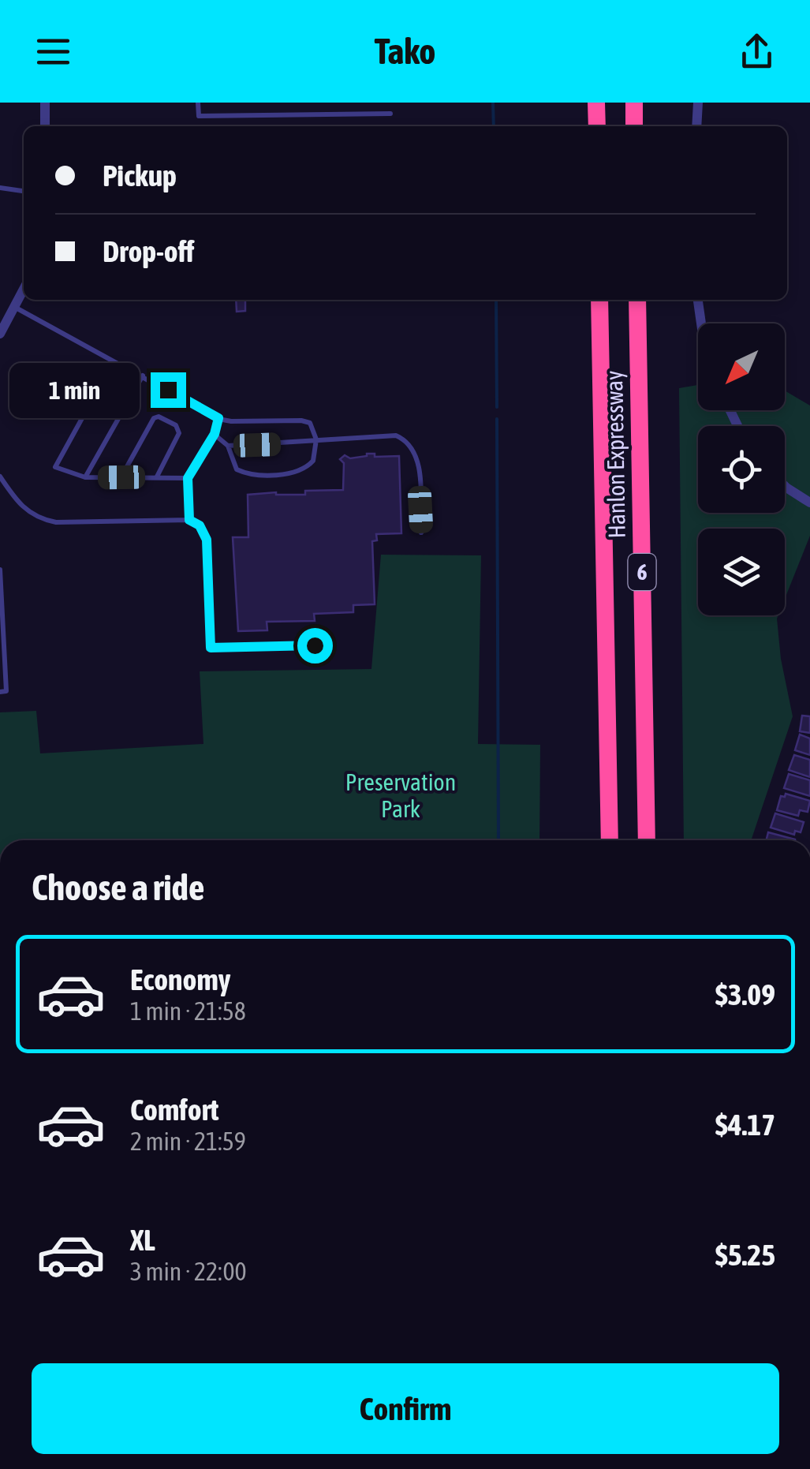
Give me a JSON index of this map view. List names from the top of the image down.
{
  "streets": {
    "highway": ["Hanlon Expressway", "6"]
  },
  "parks": ["Preservation Park"],
  "north": "bottom left",
  "page": {
    "header": "Tako",
    "banner": ["Pickup", "Drop-off"],
    "bubble": "1 min",
    "heading": "Choose a ride",
    "list": [
      {
        "name": "Economy",
        "note": "1 min · 21:58",
        "value": "$3.09"
      },
      {
        "name": "Comfort",
        "note": "2 min · 21:59",
        "value": "$4.17"
      },
      {
        "name": "XL",
        "note": "3 min · 22:00",
        "value": "$5.25"
      }
    ],
    "buttons": "Confirm"
  }
}
